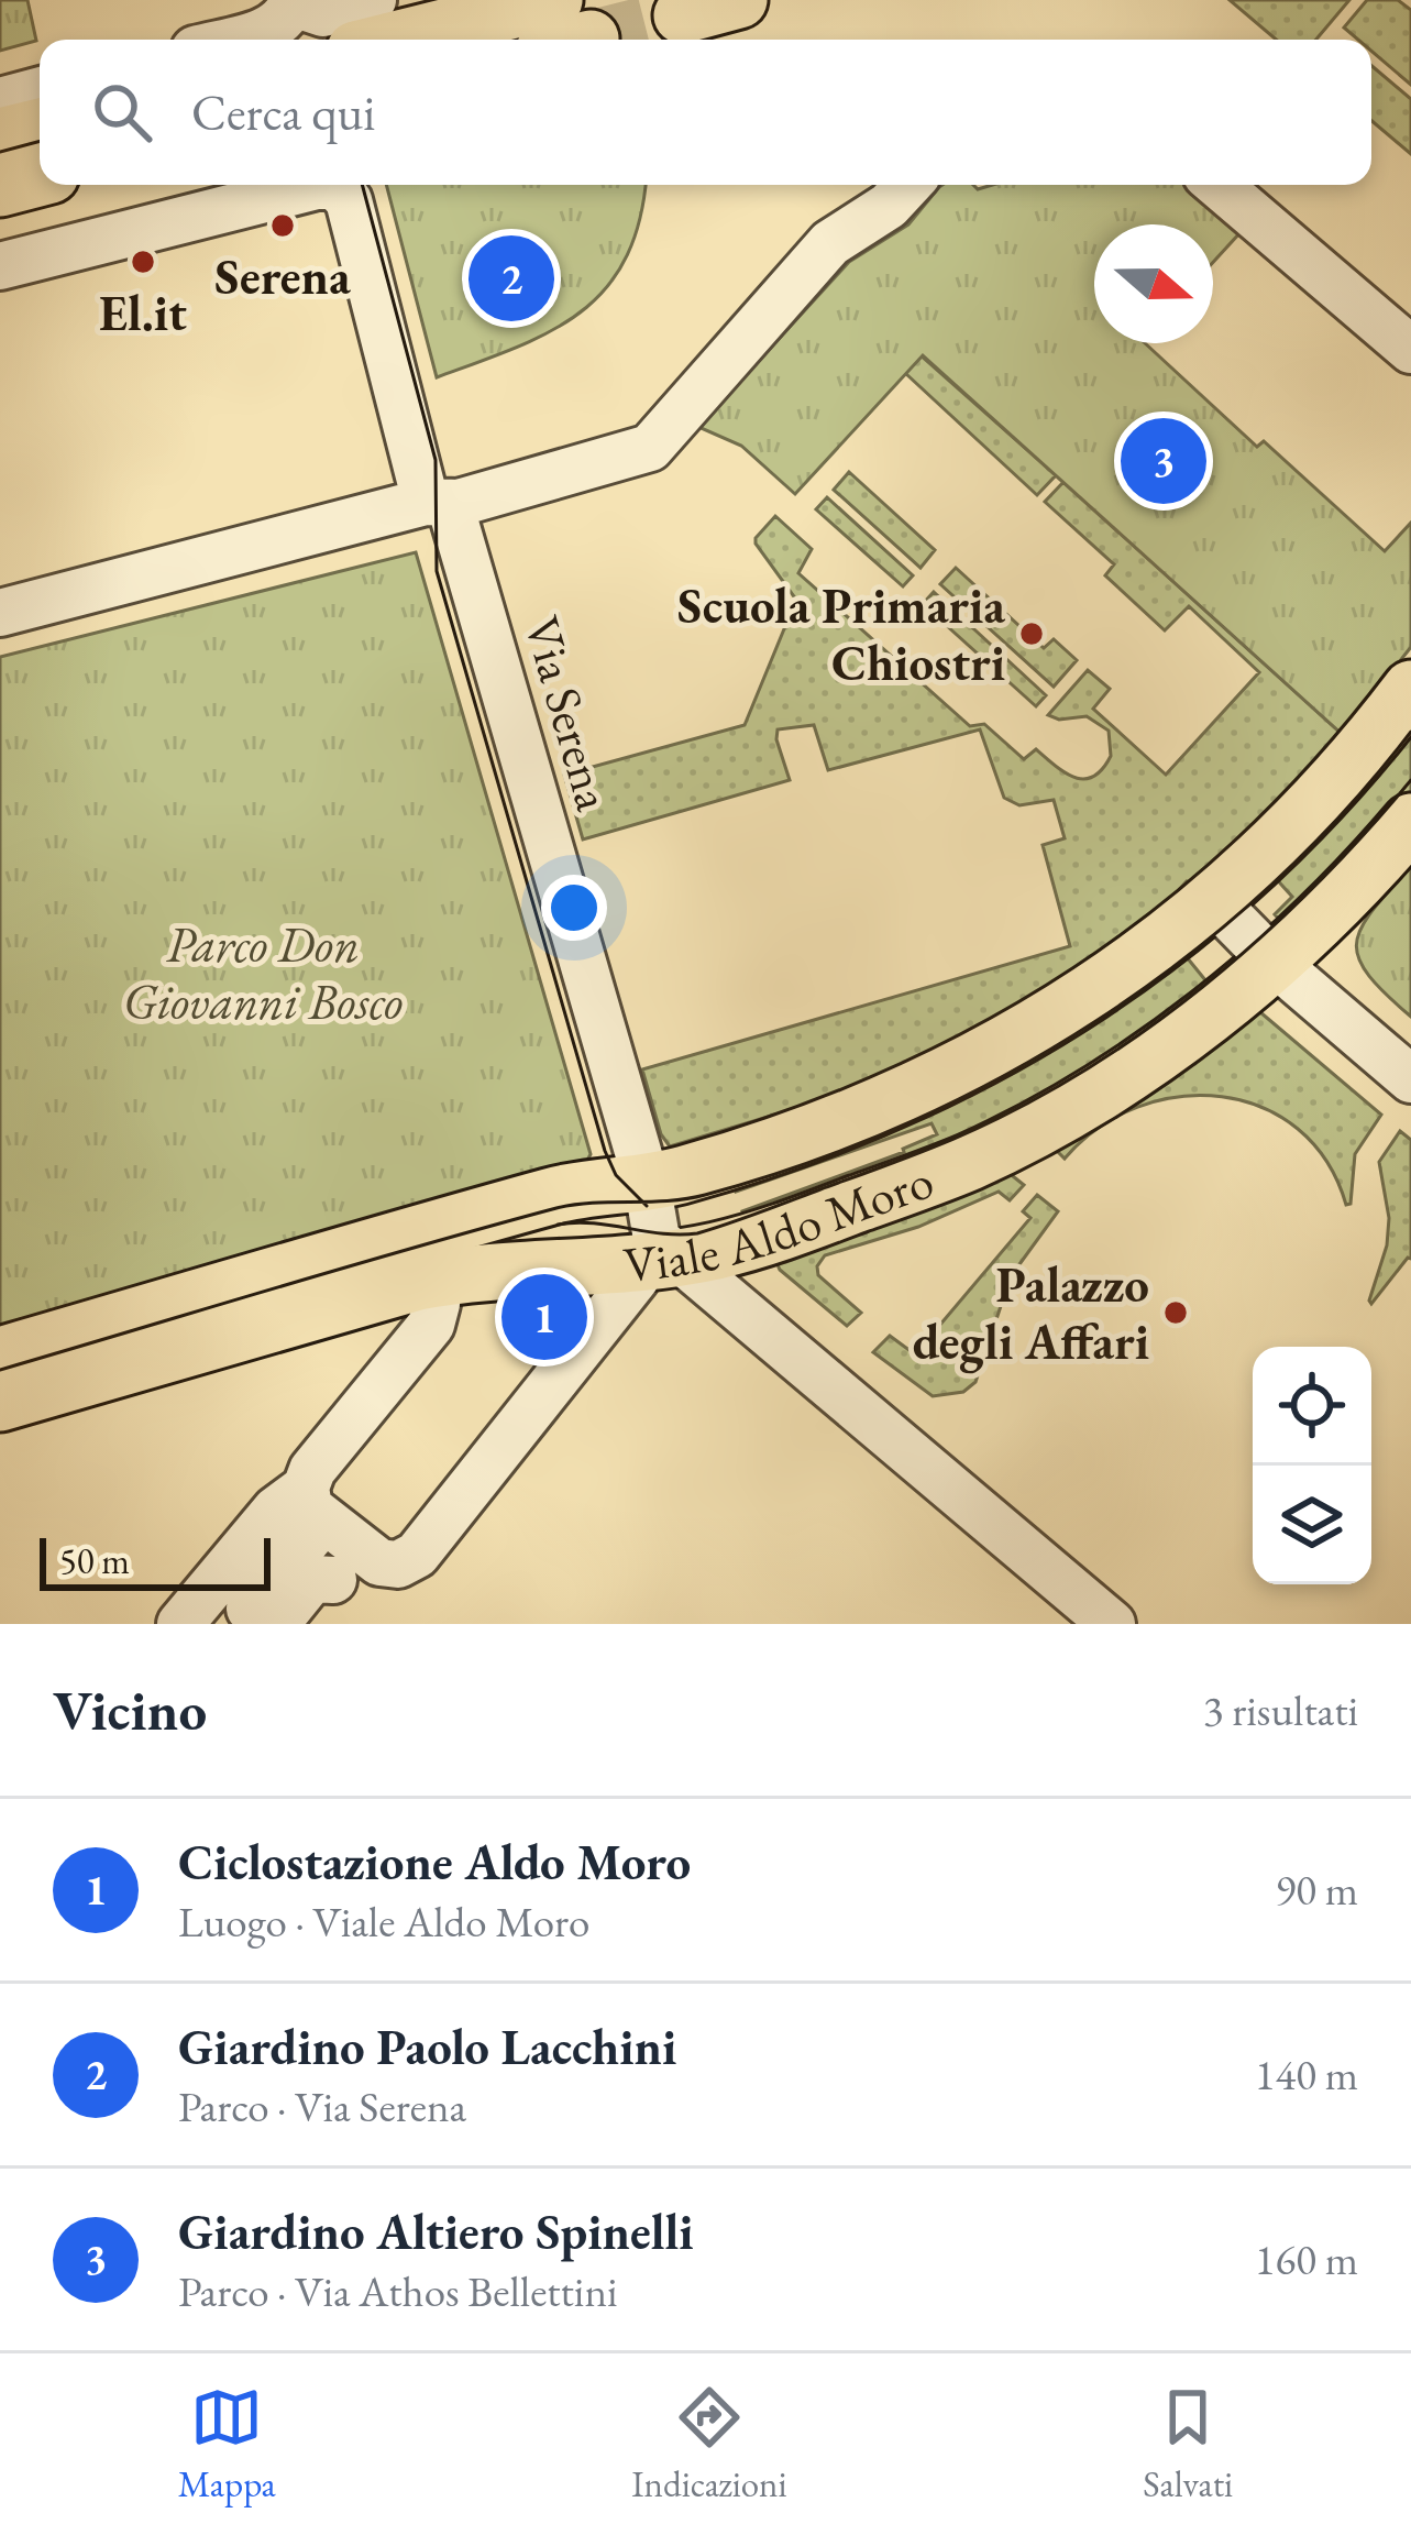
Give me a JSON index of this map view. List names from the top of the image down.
{
  "streets": {
    "main road": ["Viale Aldo Moro"],
    "street": ["Via Serena"]
  },
  "crossings": [
    ["Via Serena", "Viale Aldo Moro"]
  ],
  "parks": ["Parco Don Giovanni Bosco"],
  "places": [
    "Serena",
    "El.it",
    "Scuola Primaria Chiostri",
    "Palazzo degli Affari"
  ],
  "scale_bar": "50 m",
  "north": "right",
  "page": {
    "search": "Cerca qui",
    "pins": ["2", "3", "1"],
    "scale": "50 m",
    "heading": ["Vicino", "3 risultati"],
    "list": [
      {
        "mark": "1",
        "name": "Ciclostazione Aldo Moro",
        "note": "Luogo · Viale Aldo Moro",
        "value": "90 m"
      },
      {
        "mark": "2",
        "name": "Giardino Paolo Lacchini",
        "note": "Parco · Via Serena",
        "value": "140 m"
      },
      {
        "mark": "3",
        "name": "Giardino Altiero Spinelli",
        "note": "Parco · Via Athos Bellettini",
        "value": "160 m"
      }
    ],
    "nav": ["Mappa", "Indicazioni", "Salvati"]
  }
}
